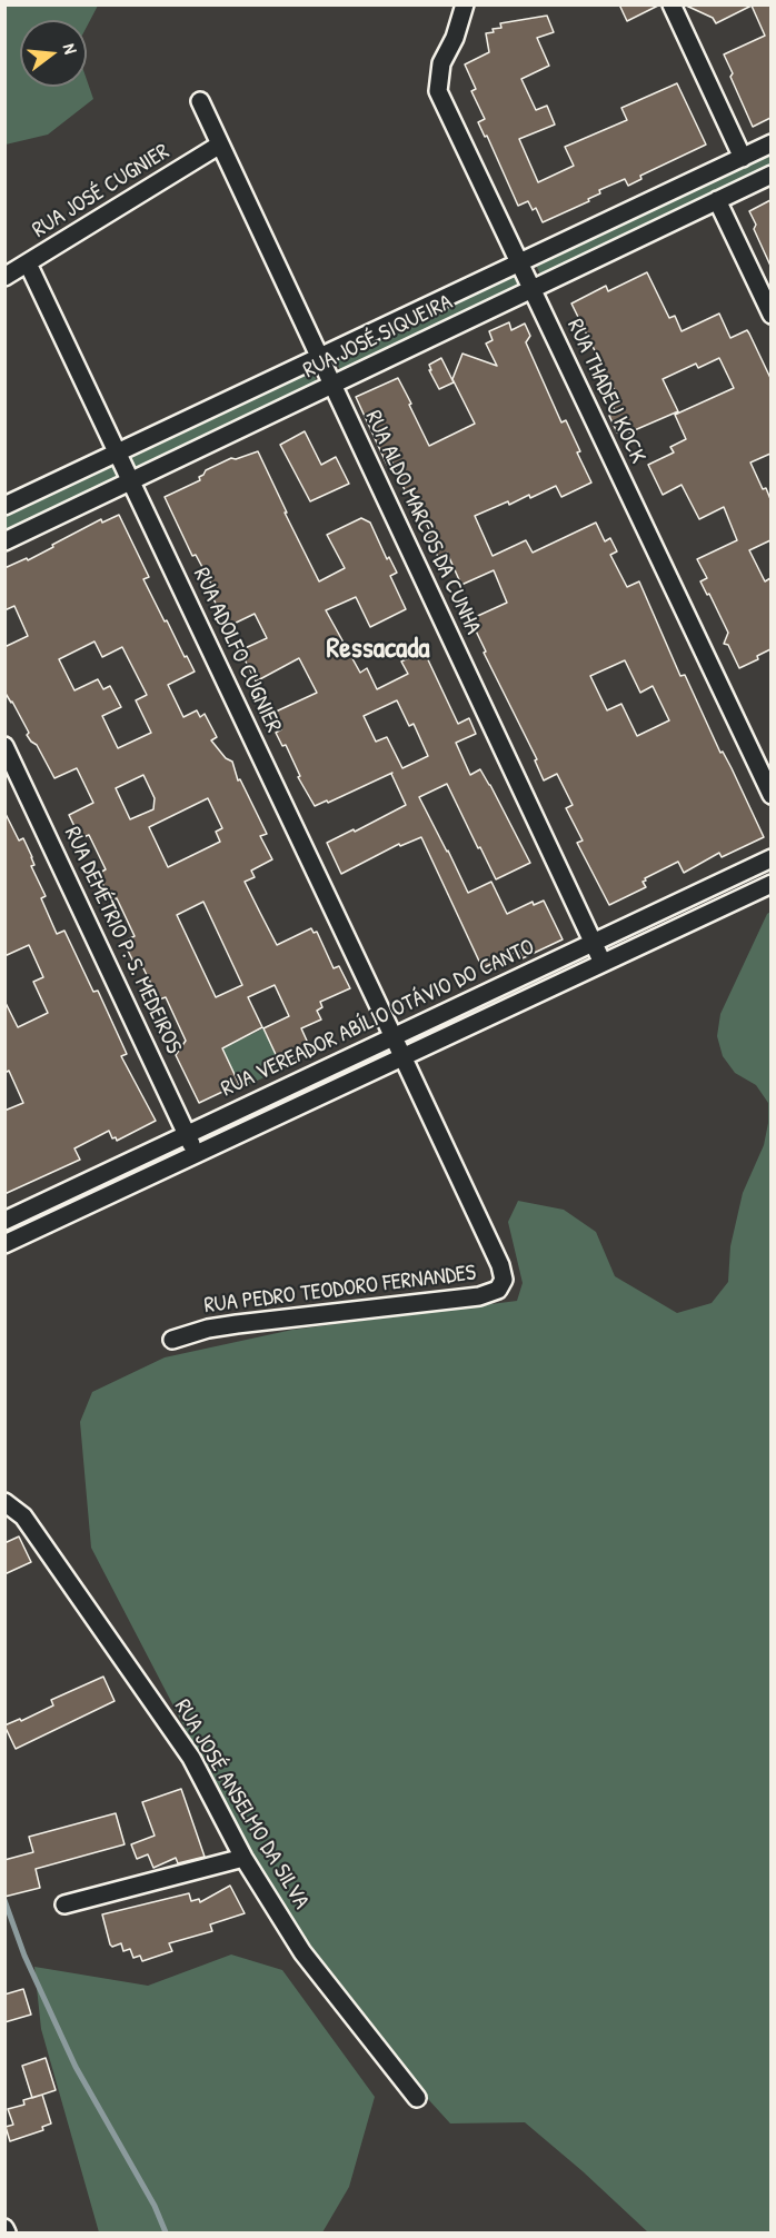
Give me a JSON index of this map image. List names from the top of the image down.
{
  "streets": {
    "street": [
      "RUA JOSÉ CUGNIER",
      "RUA JOSÉ SIQUEIRA",
      "RUA THADEU KOCK",
      "RUA ALDO MARCOS DA CUNHA",
      "RUA ADOLFO CUGNIER",
      "RUA DEMÉTRIO P. S. MEDEIROS",
      "RUA VEREADOR ABÍLIO OTÁVIO DO CANTO",
      "RUA PEDRO TEODORO FERNANDES",
      "RUA JOSÉ ANSELMO DA SILVA"
    ]
  },
  "crossings": [
    ["RUA JOSÉ CUGNIER", "RUA ALDO MARCOS DA CUNHA"],
    ["RUA JOSÉ CUGNIER", "RUA ADOLFO CUGNIER"],
    ["RUA JOSÉ SIQUEIRA", "RUA THADEU KOCK"],
    ["RUA JOSÉ SIQUEIRA", "RUA ALDO MARCOS DA CUNHA"],
    ["RUA JOSÉ SIQUEIRA", "RUA ADOLFO CUGNIER"],
    ["RUA ALDO MARCOS DA CUNHA", "RUA VEREADOR ABÍLIO OTÁVIO DO CANTO"],
    ["RUA ADOLFO CUGNIER", "RUA VEREADOR ABÍLIO OTÁVIO DO CANTO"],
    ["RUA ADOLFO CUGNIER", "RUA PEDRO TEODORO FERNANDES"],
    ["RUA DEMÉTRIO P. S. MEDEIROS", "RUA VEREADOR ABÍLIO OTÁVIO DO CANTO"],
    ["RUA VEREADOR ABÍLIO OTÁVIO DO CANTO", "RUA PEDRO TEODORO FERNANDES"]
  ],
  "districts": ["Ressacada"],
  "north": "right"
}
